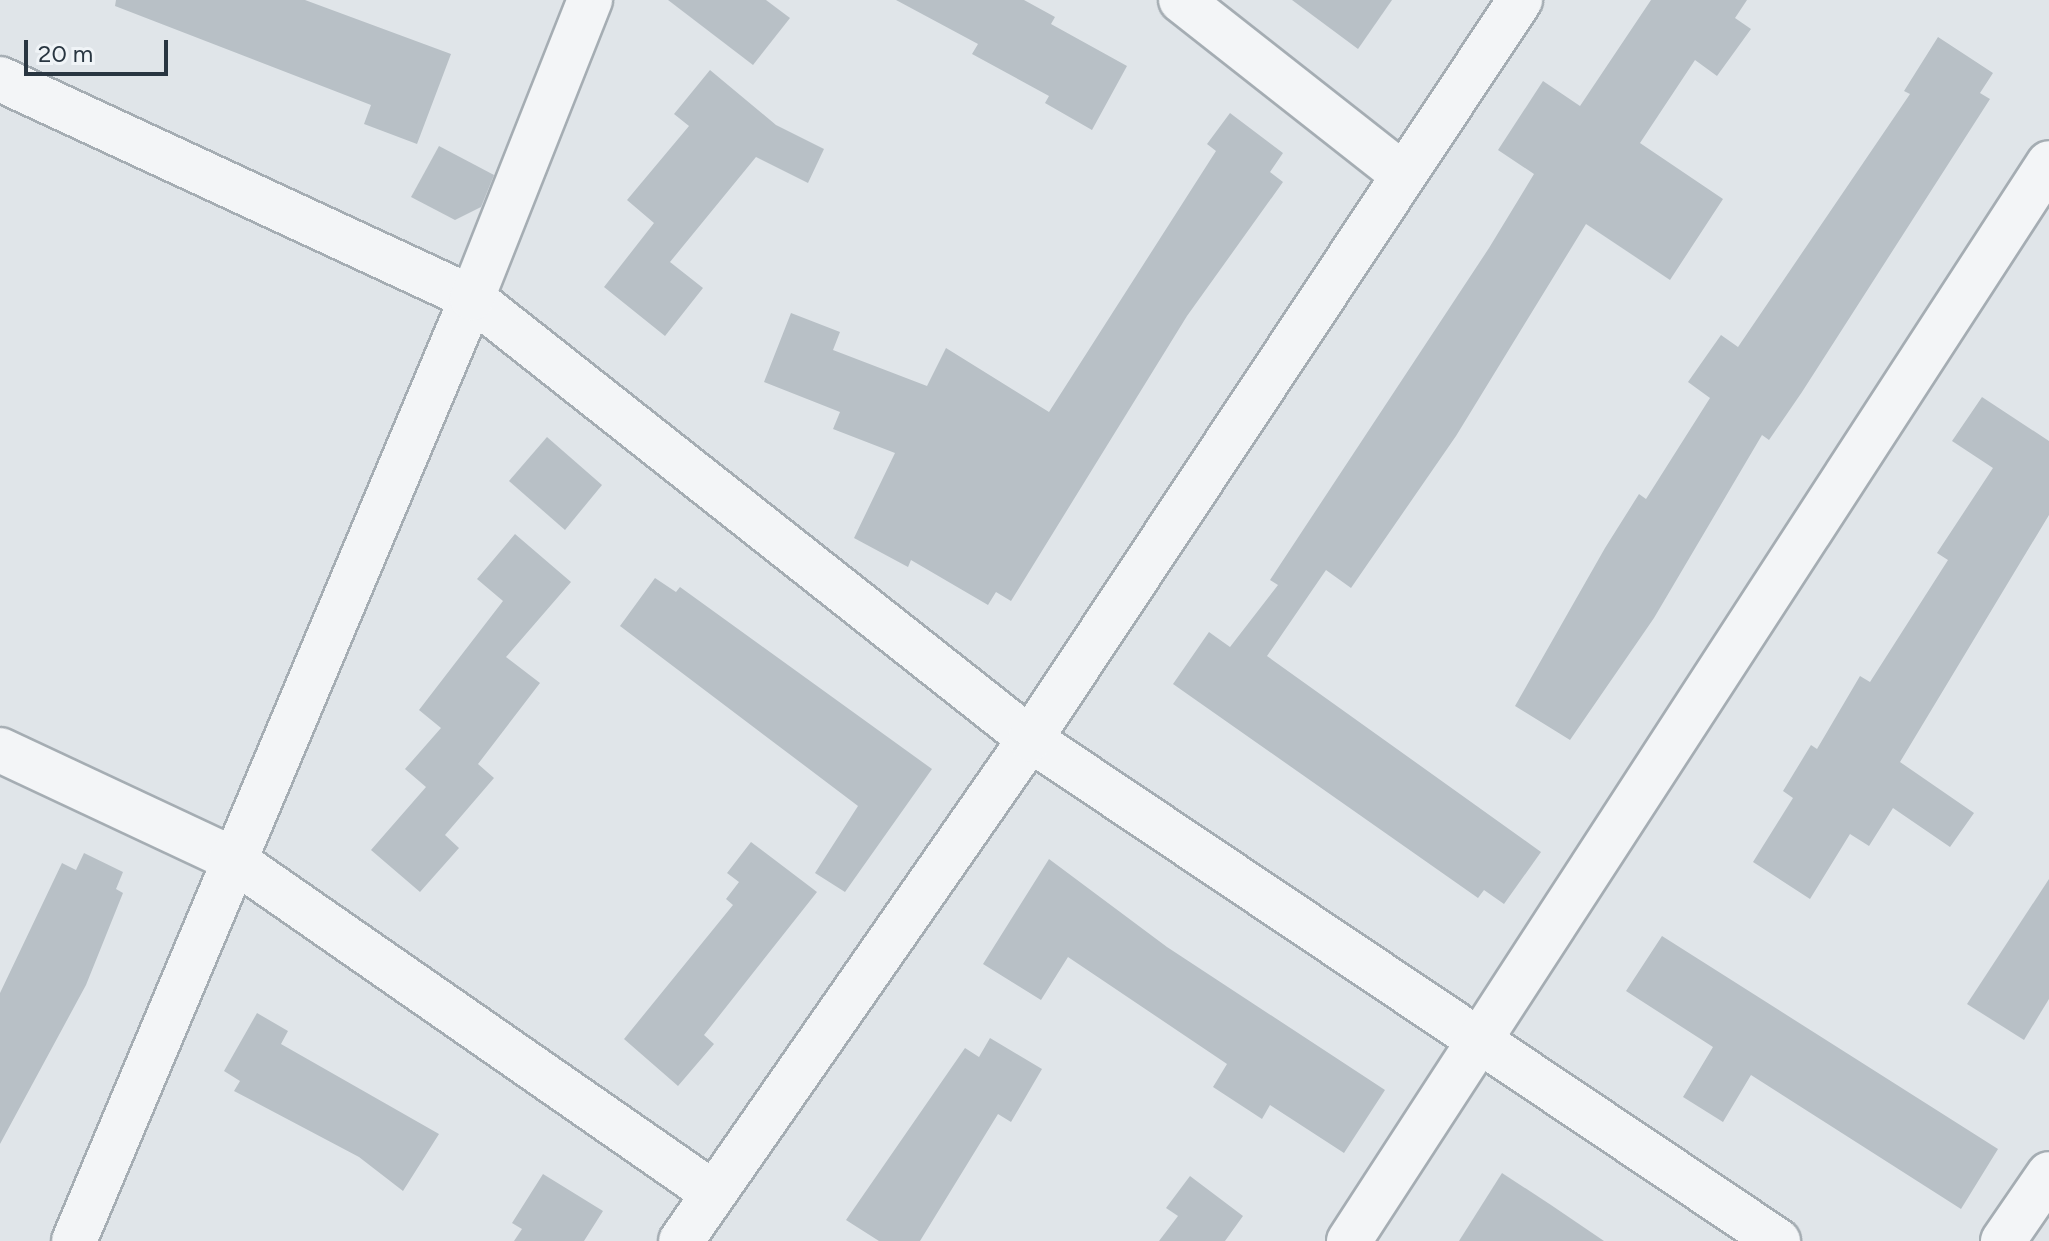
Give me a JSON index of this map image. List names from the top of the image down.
{
  "scale_bar": "20 m"
}
